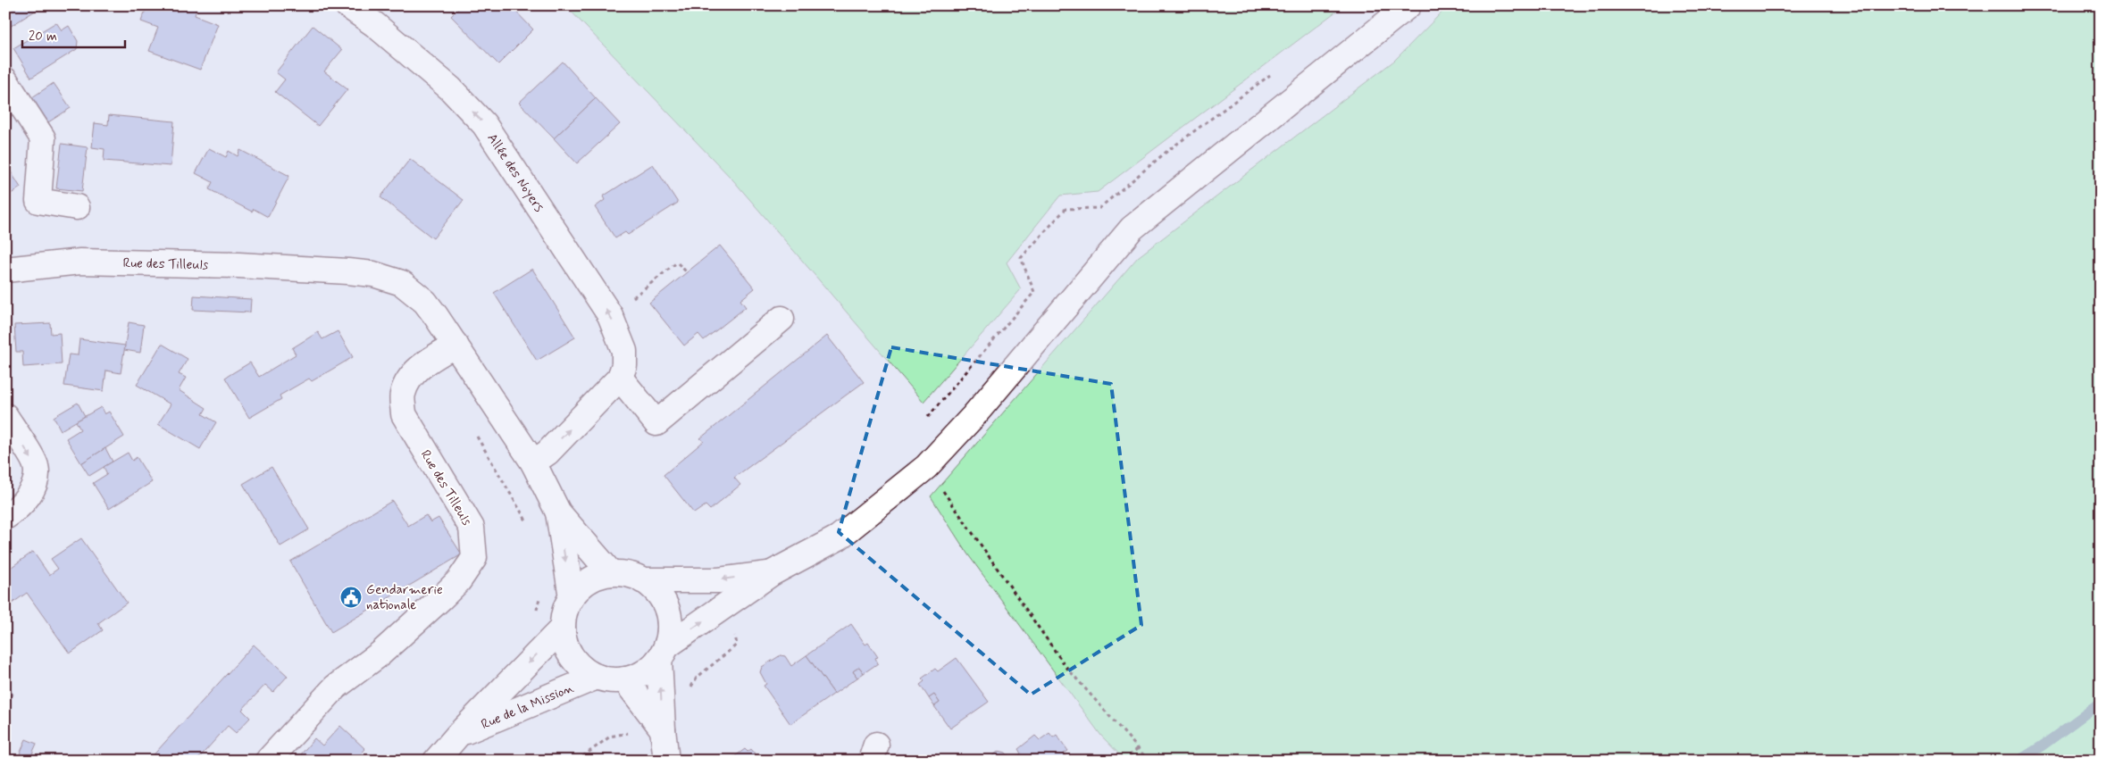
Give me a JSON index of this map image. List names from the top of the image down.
{
  "streets": {
    "street": ["Allée des Noyers", "Rue des Tilleuls", "Rue de la Mission"]
  },
  "crossings": [
    ["Rue des Tilleuls", "Rue de la Mission"]
  ],
  "one_way": ["Allée des Noyers"],
  "places": {
    "public building": ["Gendarmerie nationale"]
  },
  "scale_bar": "20 m"
}
